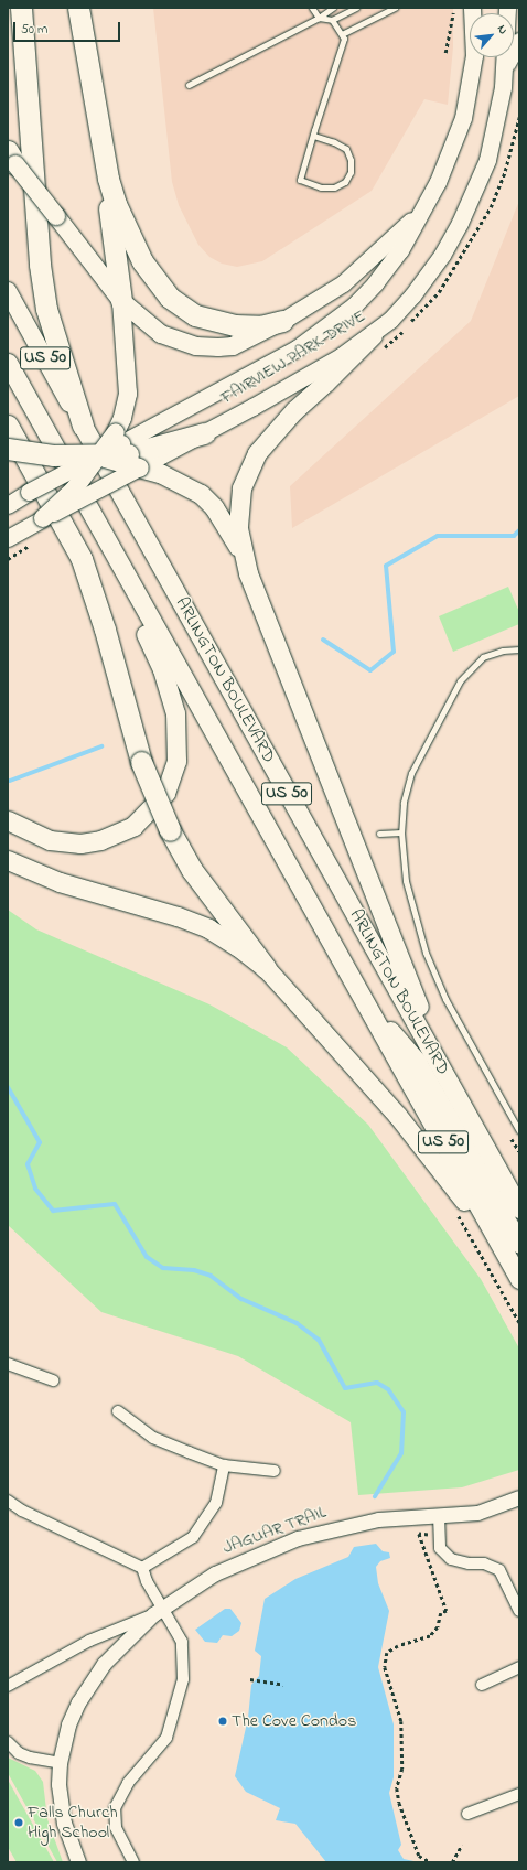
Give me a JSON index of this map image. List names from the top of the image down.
{
  "streets": {
    "highway": ["US 50", "ARLINGTON BOULEVARD"],
    "main road": ["FAIRVIEW PARK DRIVE"],
    "street": ["JAGUAR TRAIL"]
  },
  "places": ["The Cove Condos", "Falls Church High School"],
  "scale_bar": "50 m",
  "north": "top right"
}
